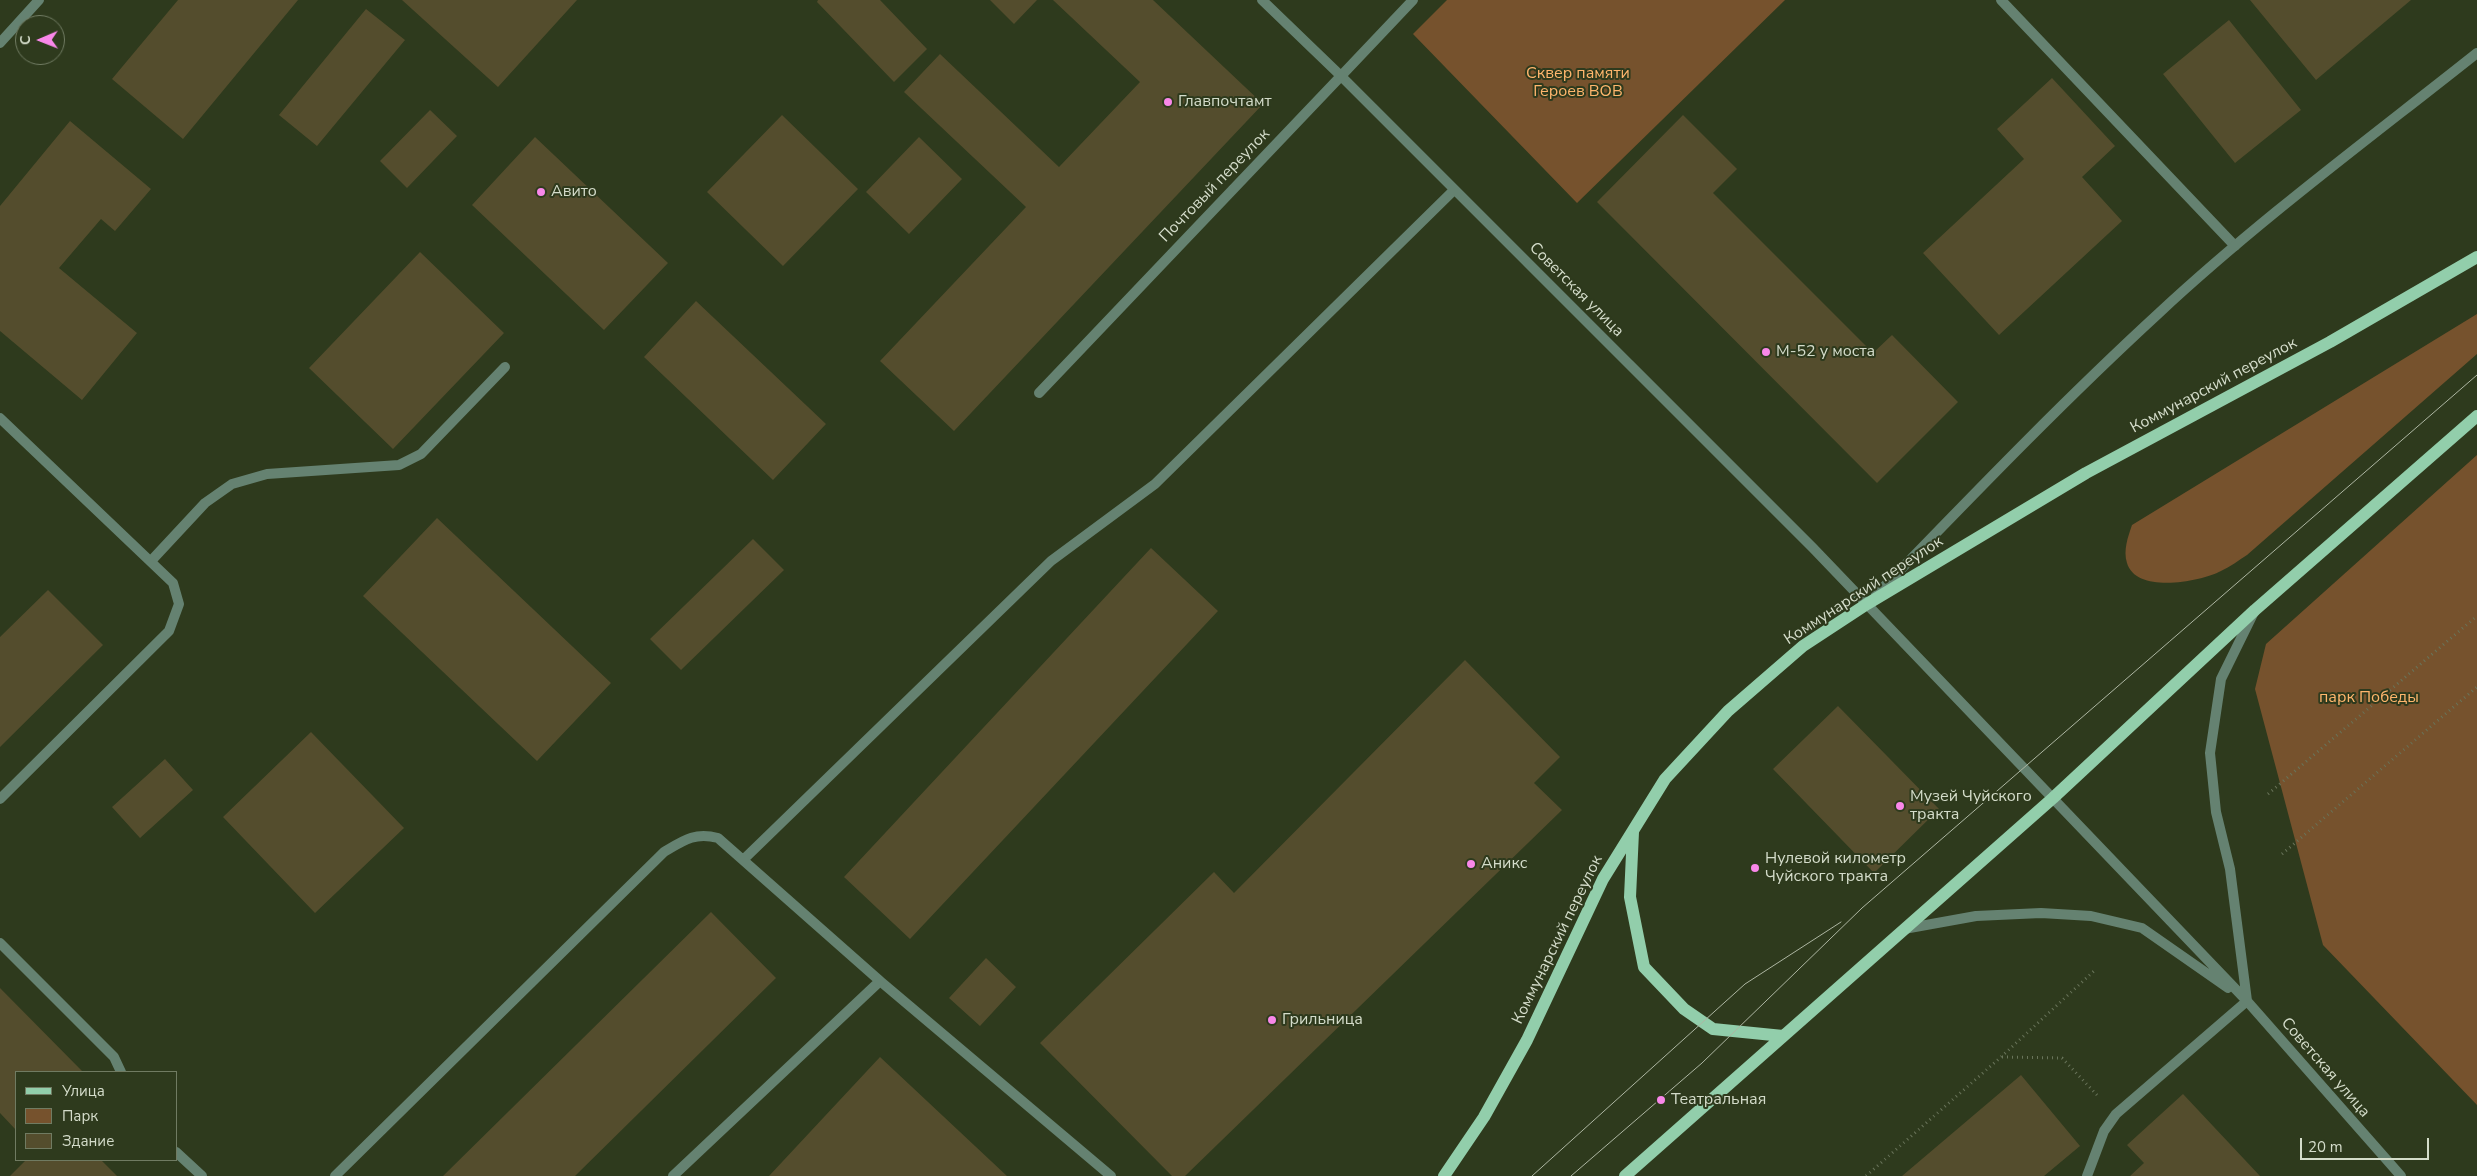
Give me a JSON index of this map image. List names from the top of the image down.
{
  "streets": {
    "main road": ["Коммунарский переулок"],
    "street": ["Почтовый переулок", "Советская улица"]
  },
  "crossings": [
    ["Почтовый переулок", "Советская улица"],
    ["Советская улица", "Коммунарский переулок"]
  ],
  "parks": ["Сквер памяти Героев ВОВ", "парк Победы"],
  "places": [
    "Главпочтамт",
    "Авито",
    "М-52 у моста",
    "Музей Чуйского тракта",
    "Аникс",
    "Нулевой километр Чуйского тракта",
    "Грильница",
    "Театральная"
  ],
  "legend": ["Улица", "Парк", "Здание"],
  "scale_bar": "20 m",
  "north": "left"
}
